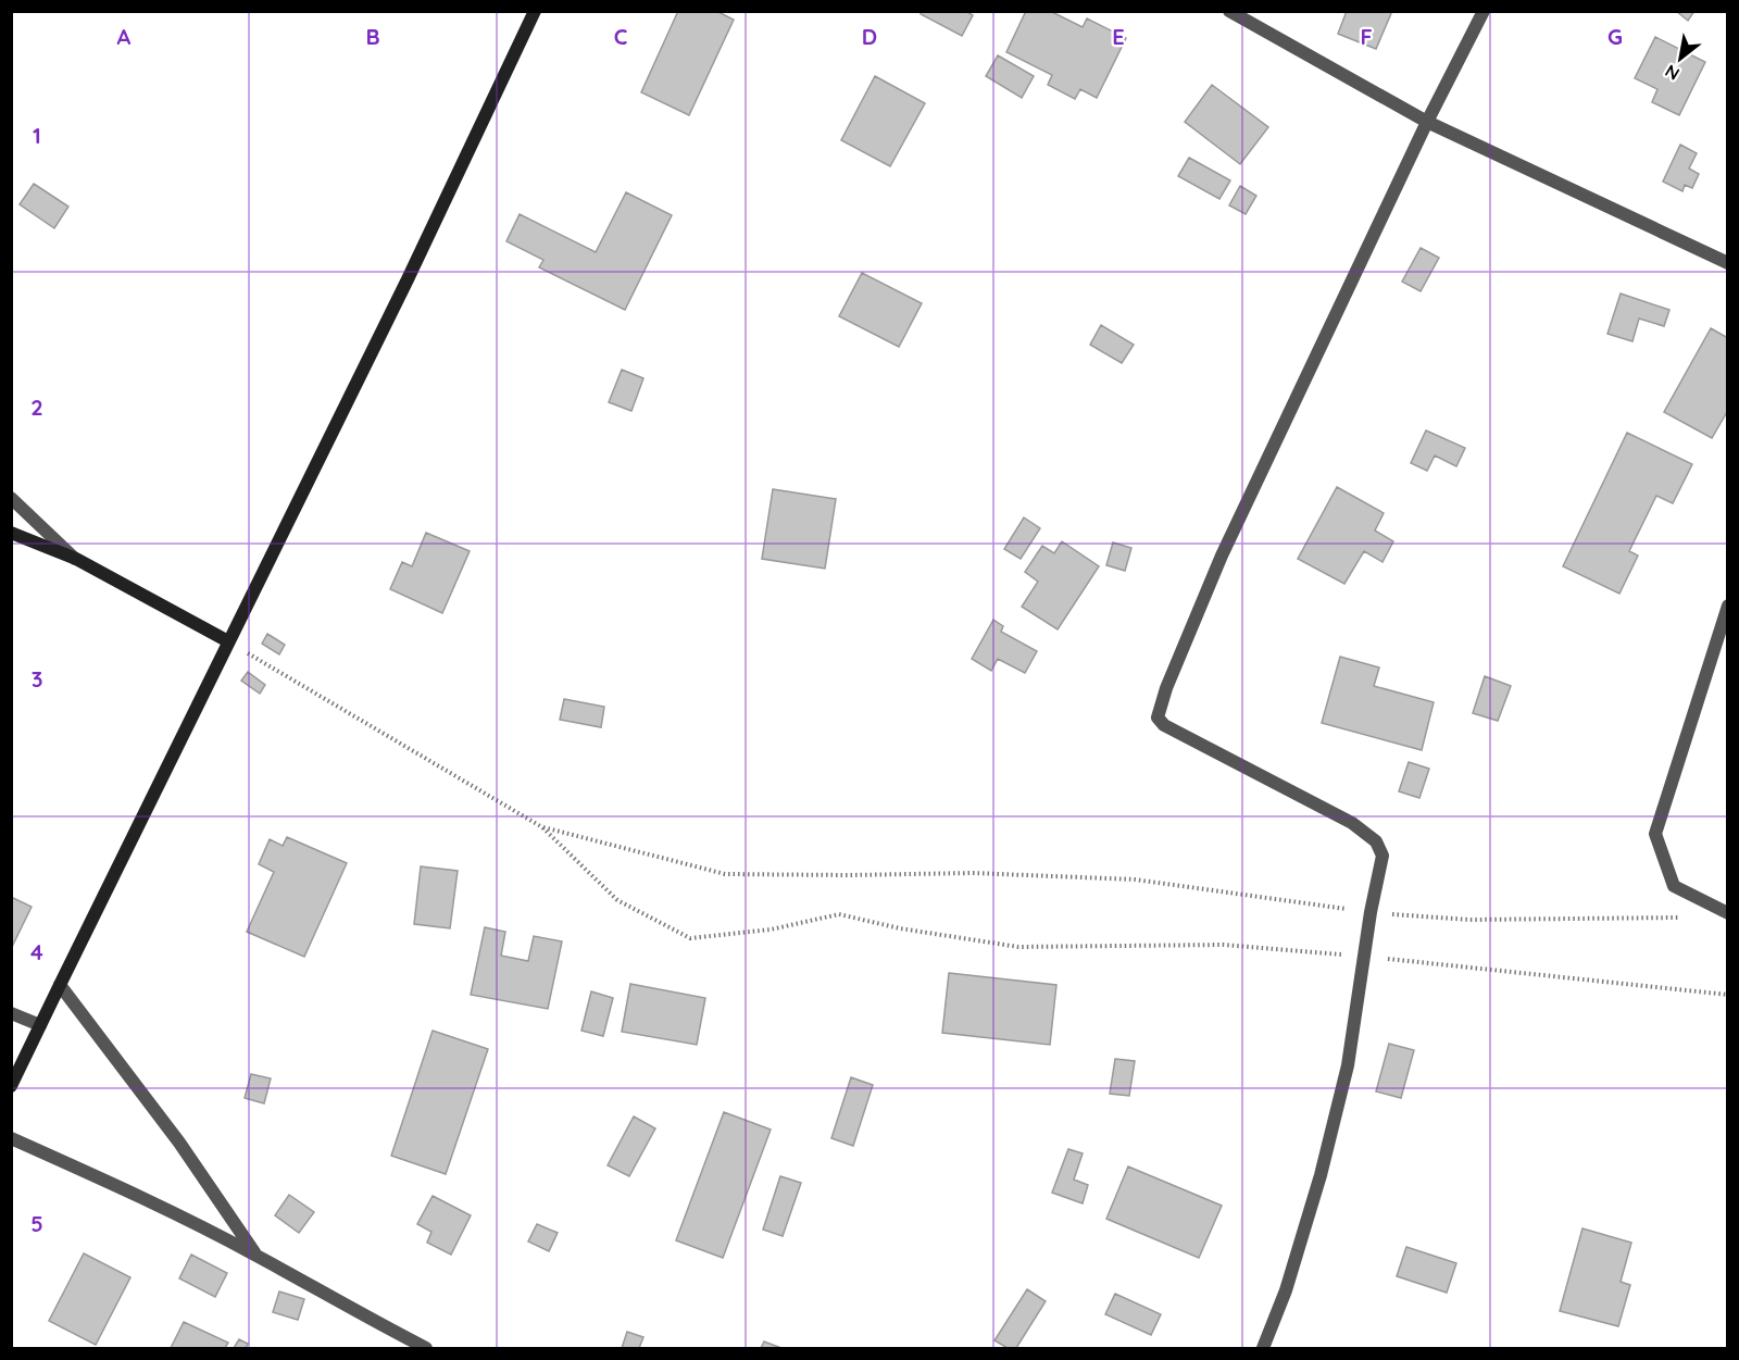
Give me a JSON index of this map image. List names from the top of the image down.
{
  "north": "bottom left",
  "grid": {
    "columns": [
      "A",
      "B",
      "C",
      "D",
      "E",
      "F",
      "G"
    ],
    "rows": [
      "1",
      "2",
      "3",
      "4",
      "5"
    ]
  }
}
